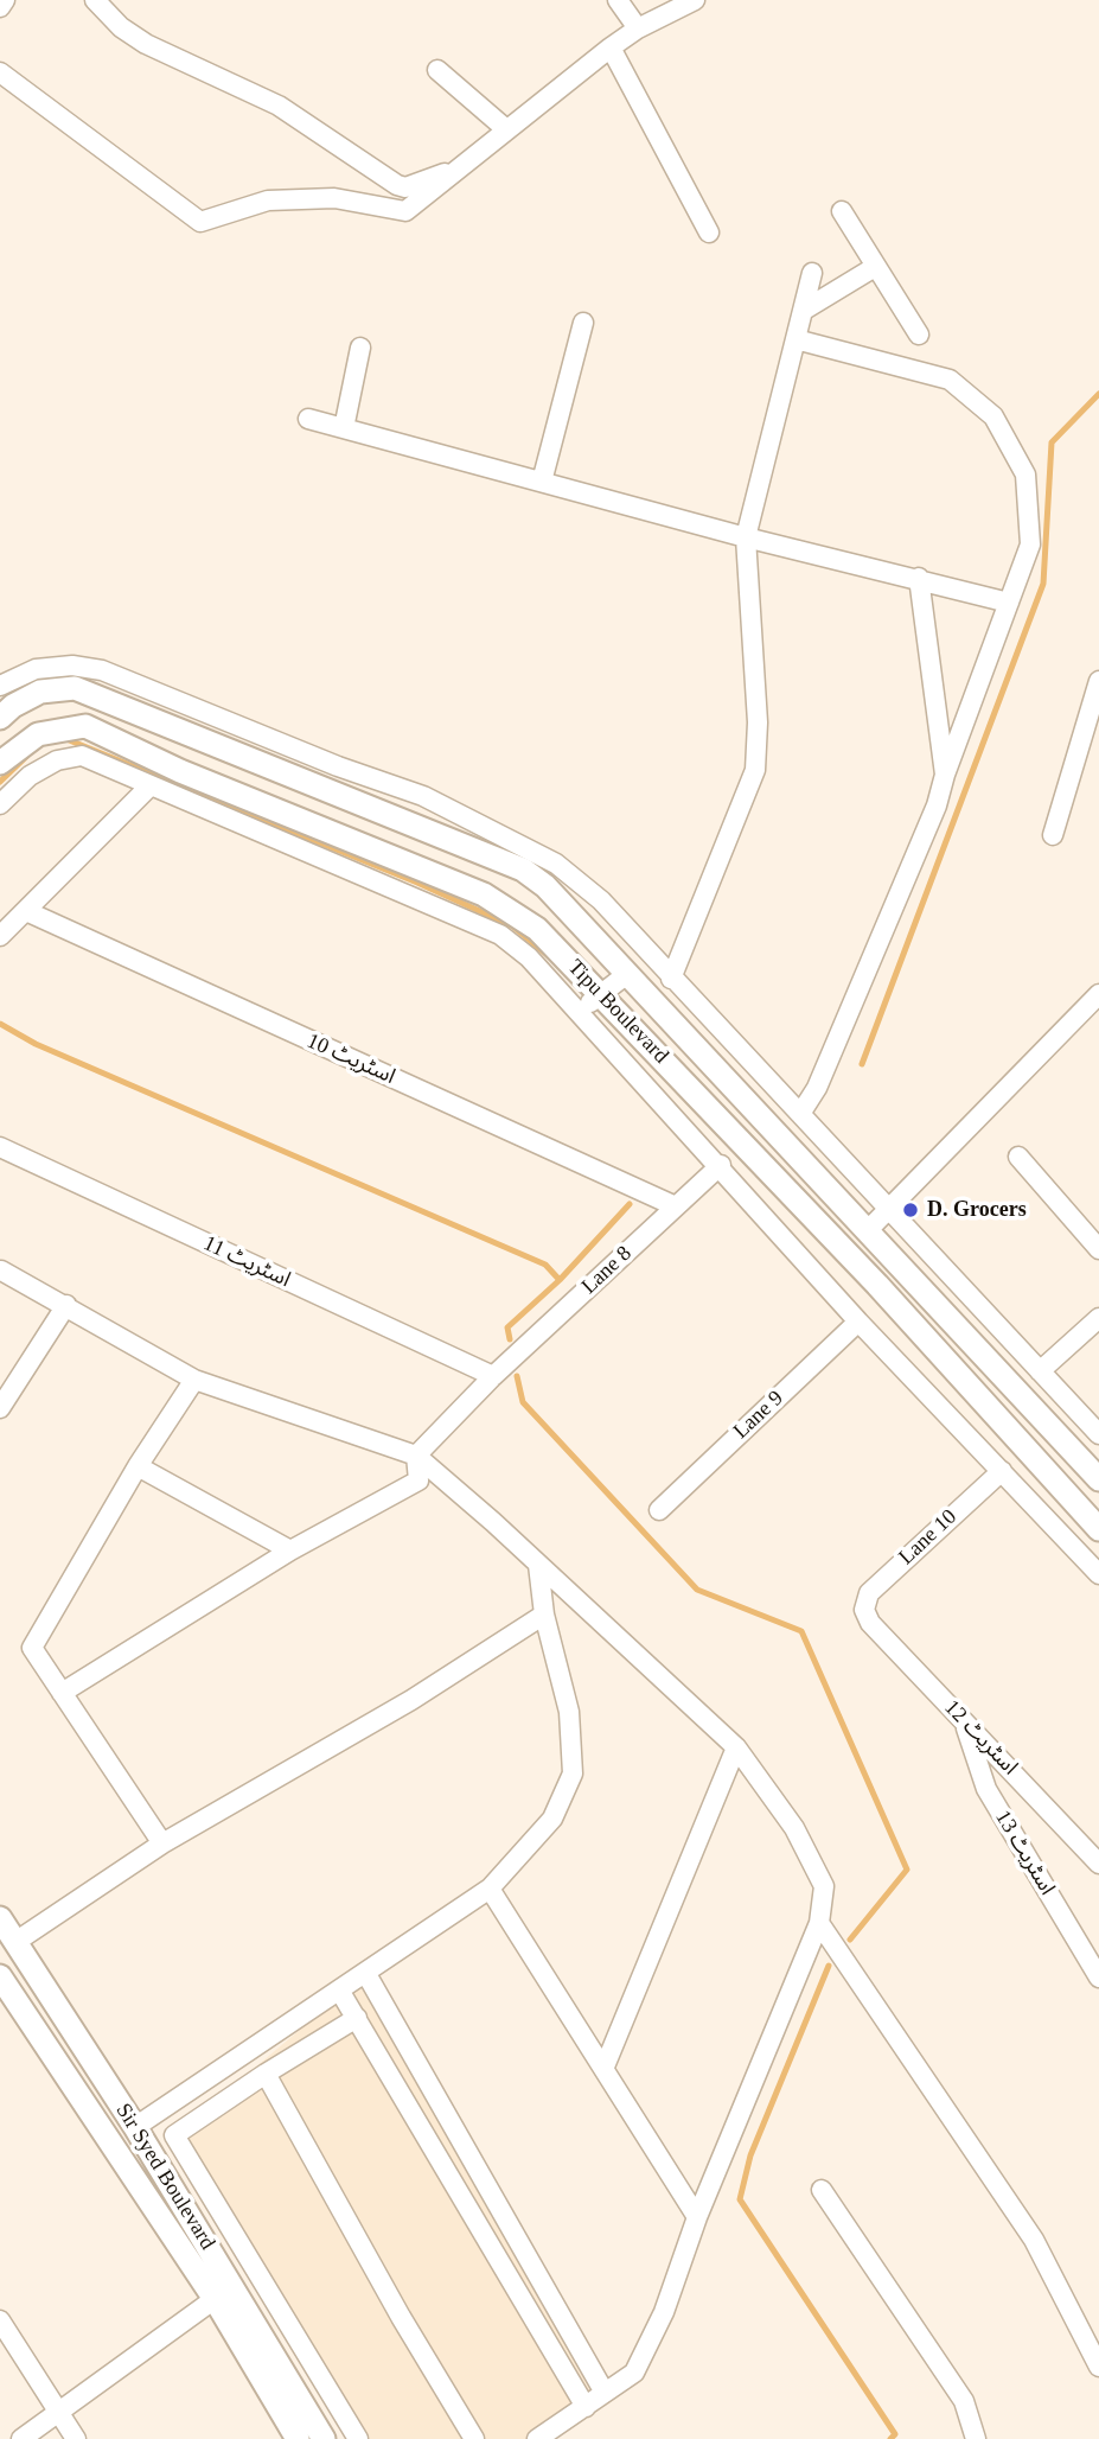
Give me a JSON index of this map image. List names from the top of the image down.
{
  "streets": {
    "street": [
      "Tipu Boulevard",
      "اسٹریٹ 10",
      "اسٹریٹ 11",
      "Lane 8",
      "Lane 9",
      "Lane 10",
      "اسٹریٹ 12",
      "اسٹریٹ 13",
      "Sir Syed Boulevard"
    ]
  },
  "crossings": [
    ["اسٹریٹ 10", "Lane 8"],
    ["اسٹریٹ 11", "Lane 8"],
    ["Lane 10", "اسٹریٹ 12"],
    ["اسٹریٹ 12", "اسٹریٹ 13"]
  ],
  "places": ["D. Grocers"]
}
